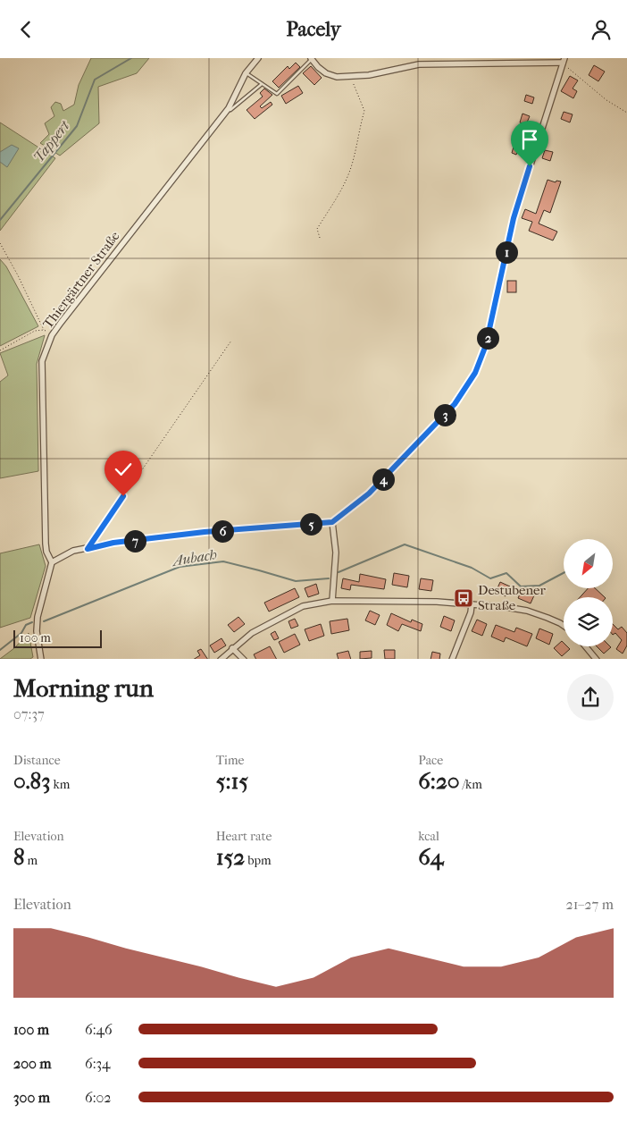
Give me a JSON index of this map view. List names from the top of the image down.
{
  "streets": {
    "street": ["Thiergärtner Straße"]
  },
  "water": ["Tappert", "Aubach"],
  "places": {
    "bus stop": ["Destubener Straße"]
  },
  "scale_bar": "100 m",
  "north": "bottom left",
  "page": {
    "header": "Pacely",
    "pins": [
      "1",
      "2",
      "3",
      "4",
      "5",
      "6",
      "7"
    ],
    "scale": "100 m",
    "heading": ["Morning run", "07:37"],
    "stats": [
      ["Distance", "0.83 km"],
      ["Time", "5:15"],
      ["Pace", "6:20 /km"],
      ["Elevation", "8 m"],
      ["Heart rate", "152 bpm"],
      ["kcal", "64"]
    ],
    "chart": ["Elevation", "21–27 m"],
    "list": [
      {
        "name": "100 m",
        "note": "6:46"
      },
      {
        "name": "200 m",
        "note": "6:34"
      },
      {
        "name": "300 m",
        "note": "6:02"
      }
    ]
  }
}
